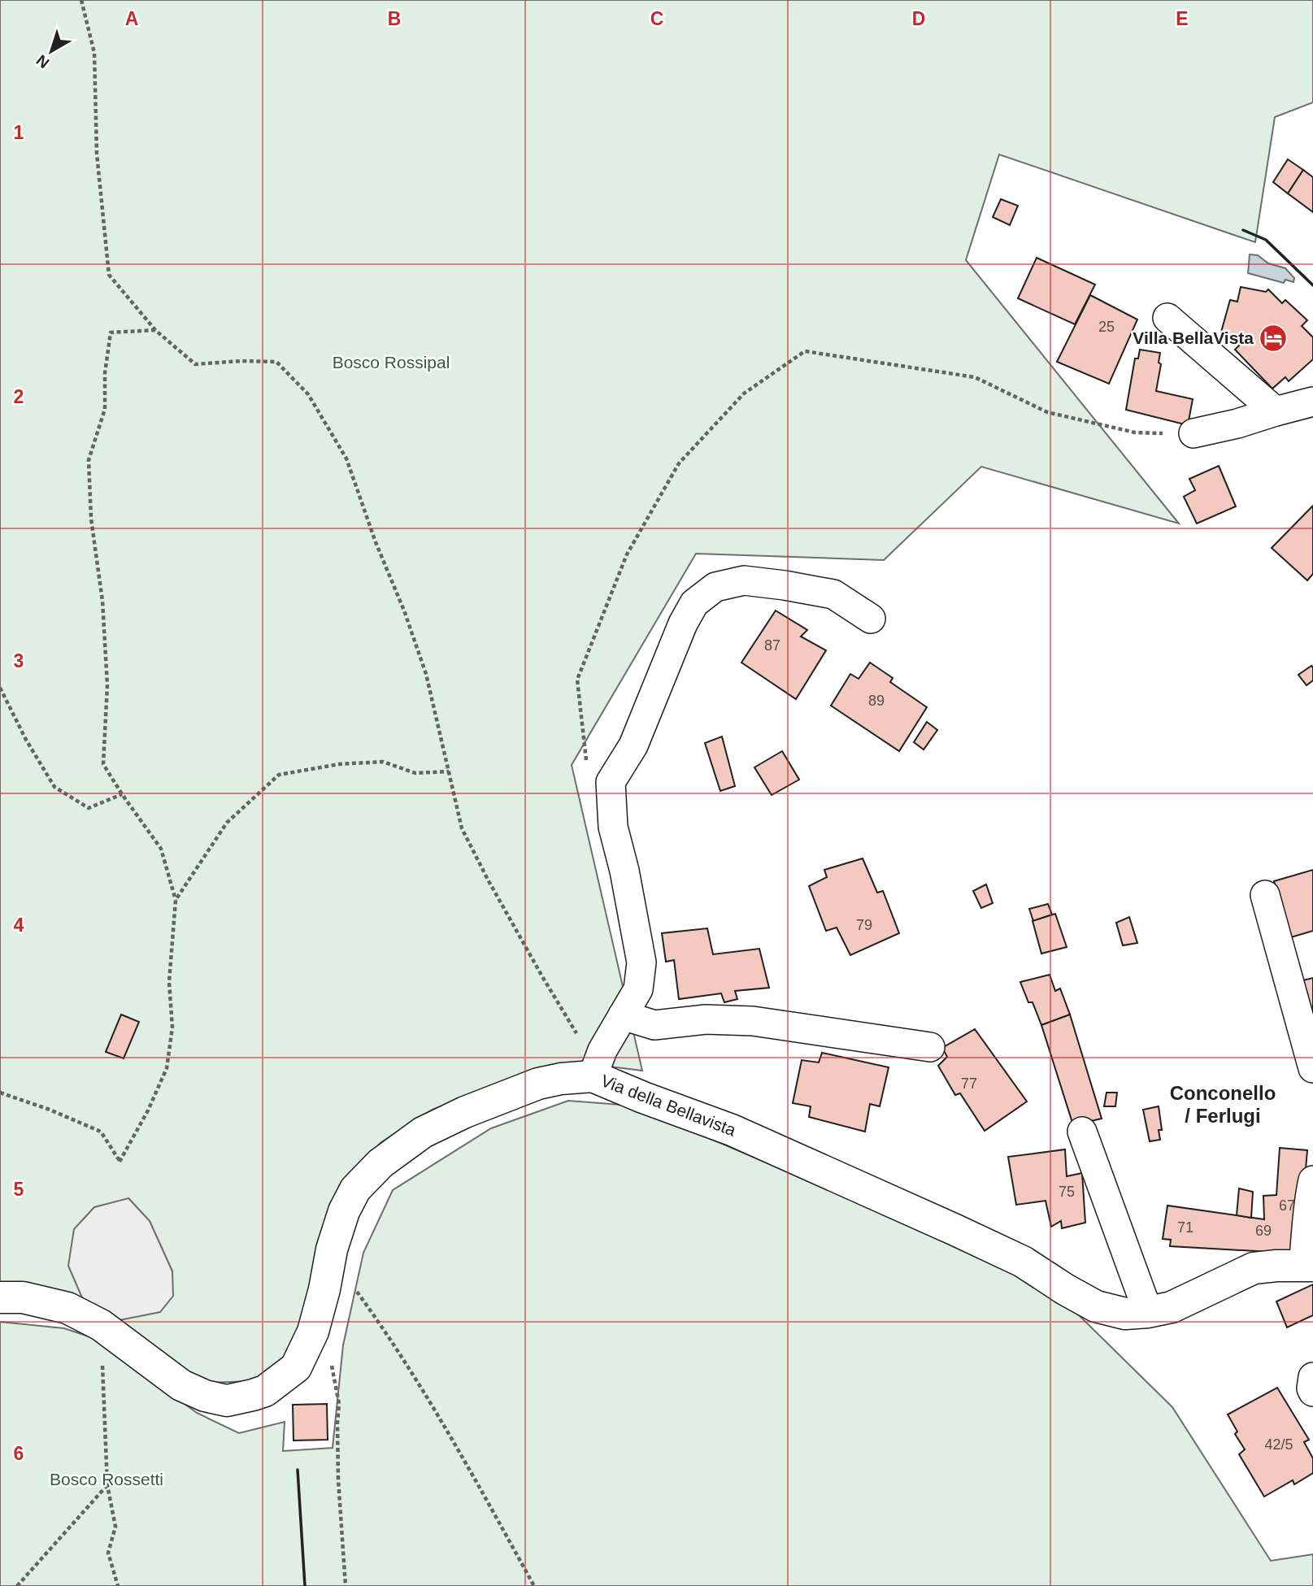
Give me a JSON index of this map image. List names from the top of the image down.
{
  "streets": {
    "street": ["Via della Bellavista"]
  },
  "districts": ["Conconello / Ferlugi"],
  "parks": ["Bosco Rossipal", "Bosco Rossetti"],
  "places": {
    "hotel": ["Villa BellaVista"]
  },
  "house_numbers": [
    "25",
    "87",
    "89",
    "79",
    "77",
    "75",
    "67",
    "71",
    "69",
    "42/5"
  ],
  "north": "bottom left",
  "grid": {
    "columns": [
      "A",
      "B",
      "C",
      "D",
      "E"
    ],
    "rows": [
      "1",
      "2",
      "3",
      "4",
      "5",
      "6"
    ]
  }
}
